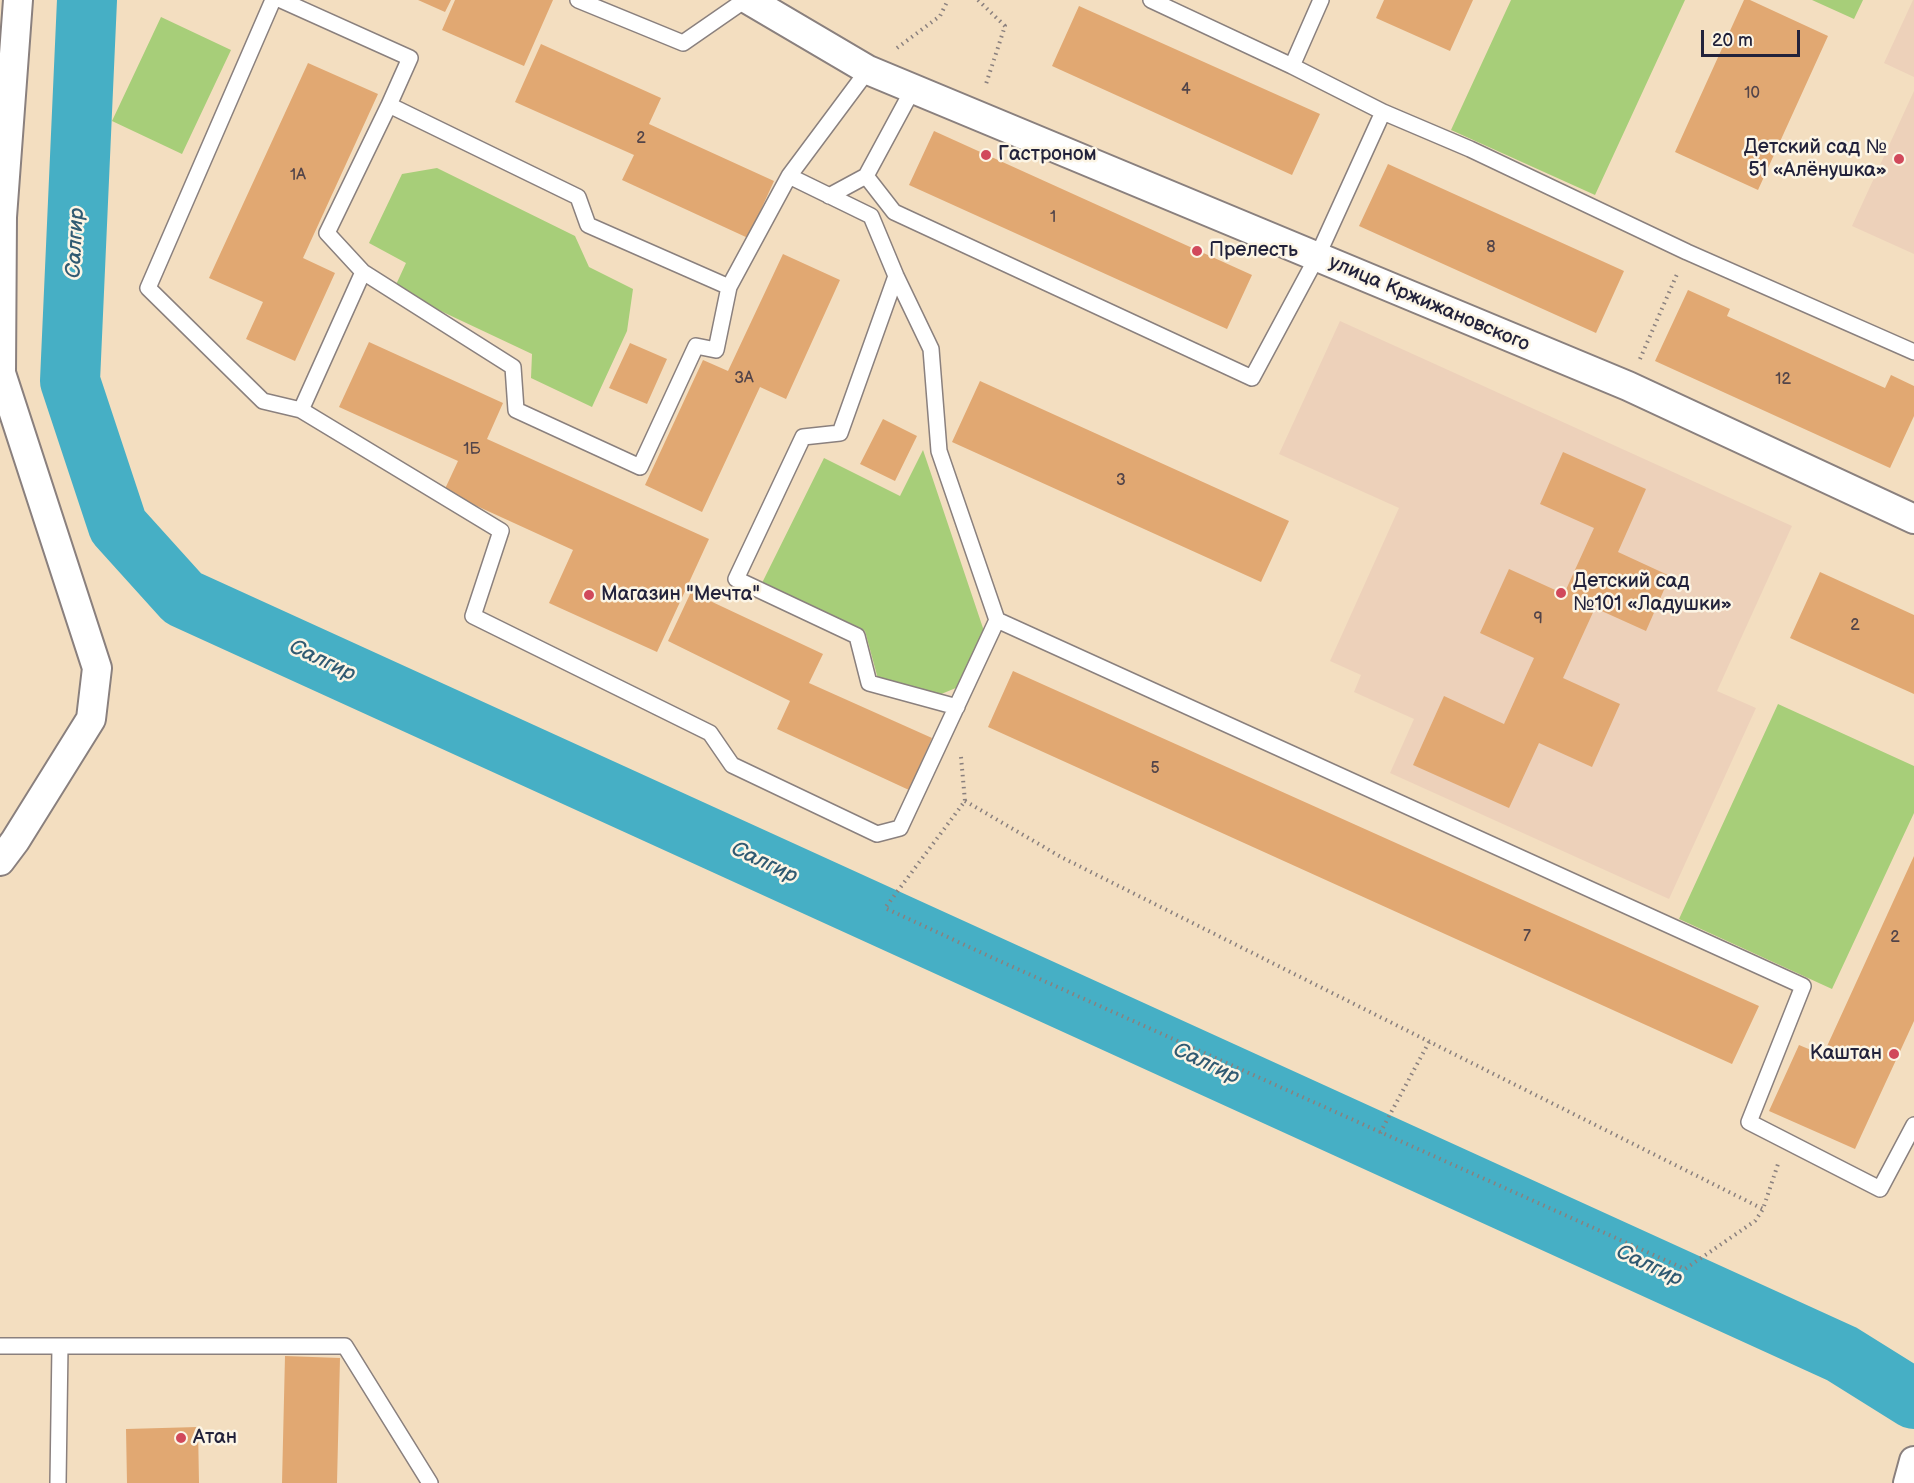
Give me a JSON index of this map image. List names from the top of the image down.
{
  "streets": {
    "street": ["улица Кржижановского"]
  },
  "water": ["Салгир"],
  "places": [
    "Гастроном",
    "Детский сад № 51 «Алёнушка»",
    "Прелесть",
    "Детский сад №101 «Ладушки»",
    "Магазин \"Мечта\"",
    "Каштан",
    "Атан"
  ],
  "house_numbers": [
    "4",
    "10",
    "2",
    "1А",
    "1",
    "8",
    "3А",
    "12",
    "1Б",
    "3",
    "9",
    "2",
    "5",
    "7",
    "2"
  ],
  "scale_bar": "20 m"
}
